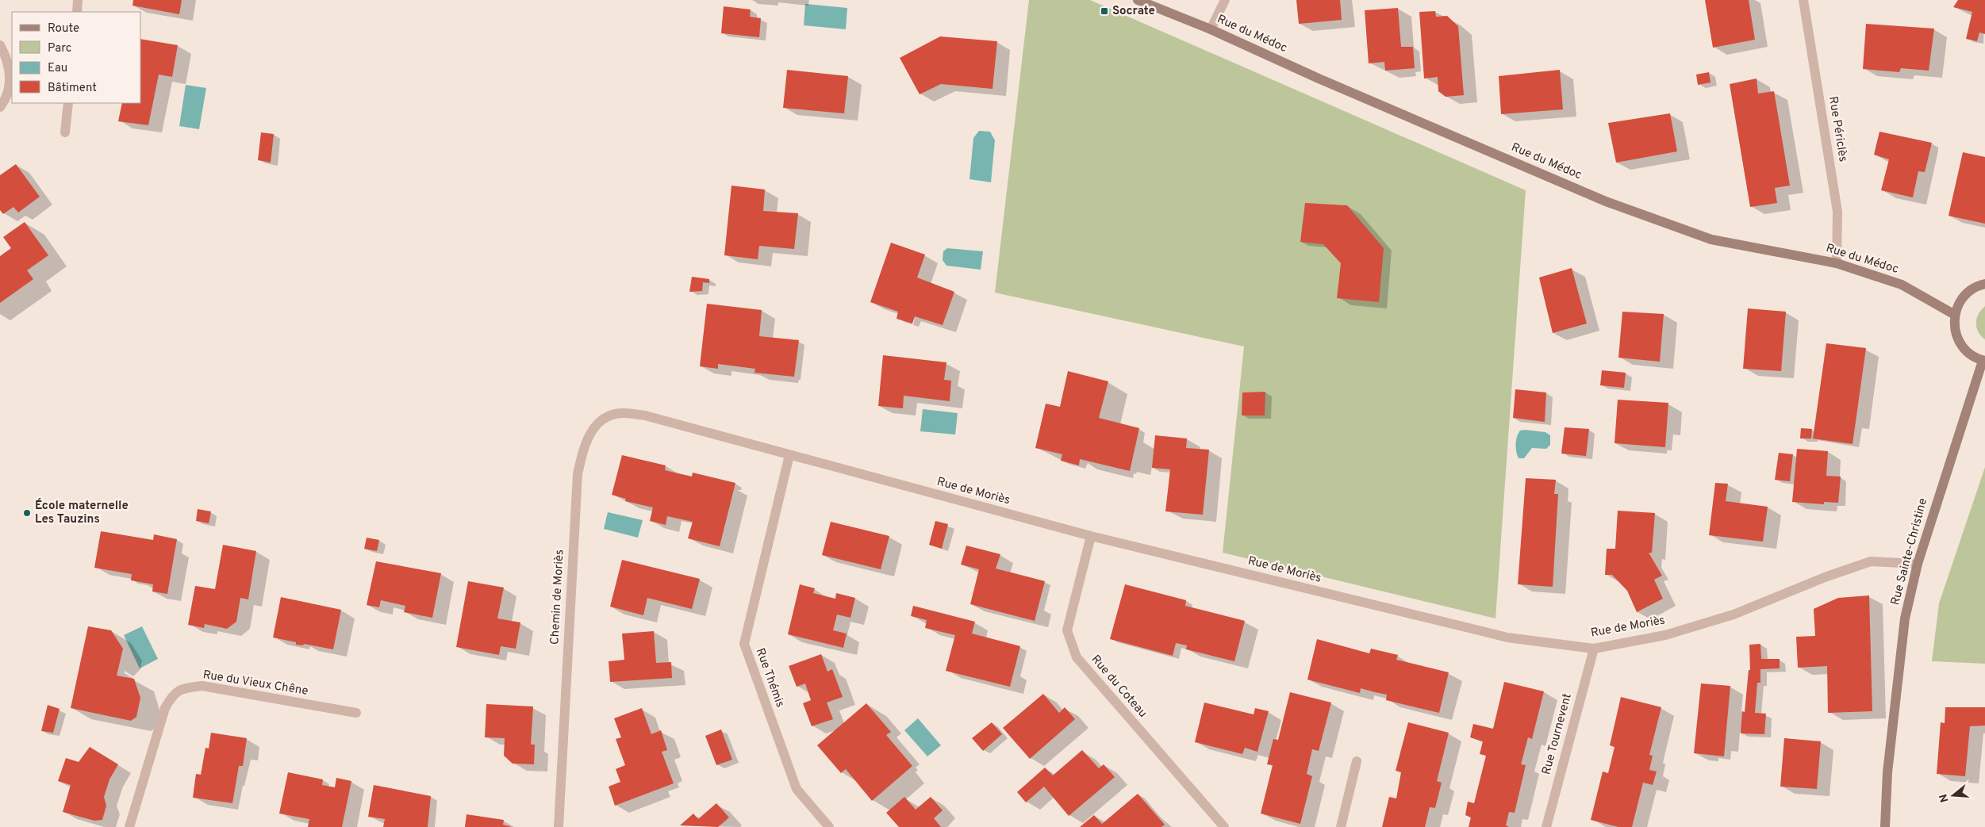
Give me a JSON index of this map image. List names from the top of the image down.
{
  "streets": {
    "street": [
      "Rue du Médoc",
      "Rue Périclès",
      "Rue de Moriès",
      "Rue Sainte-Christine",
      "Chemin de Moriès",
      "Rue Thémis",
      "Rue du Vieux Chêne",
      "Rue du Coteau",
      "Rue Tournevent"
    ]
  },
  "crossings": [
    ["Rue du Médoc", "Rue Périclès"],
    ["Rue de Moriès", "Rue Sainte-Christine"],
    ["Rue de Moriès", "Chemin de Moriès"],
    ["Rue de Moriès", "Rue Thémis"],
    ["Rue de Moriès", "Rue du Coteau"],
    ["Rue de Moriès", "Rue Tournevent"]
  ],
  "places": {
    "transit": ["Socrate"],
    "other": ["École maternelle Les Tauzins"]
  },
  "legend": [
    "Route",
    "Parc",
    "Eau",
    "Bâtiment"
  ],
  "north": "left"
}
